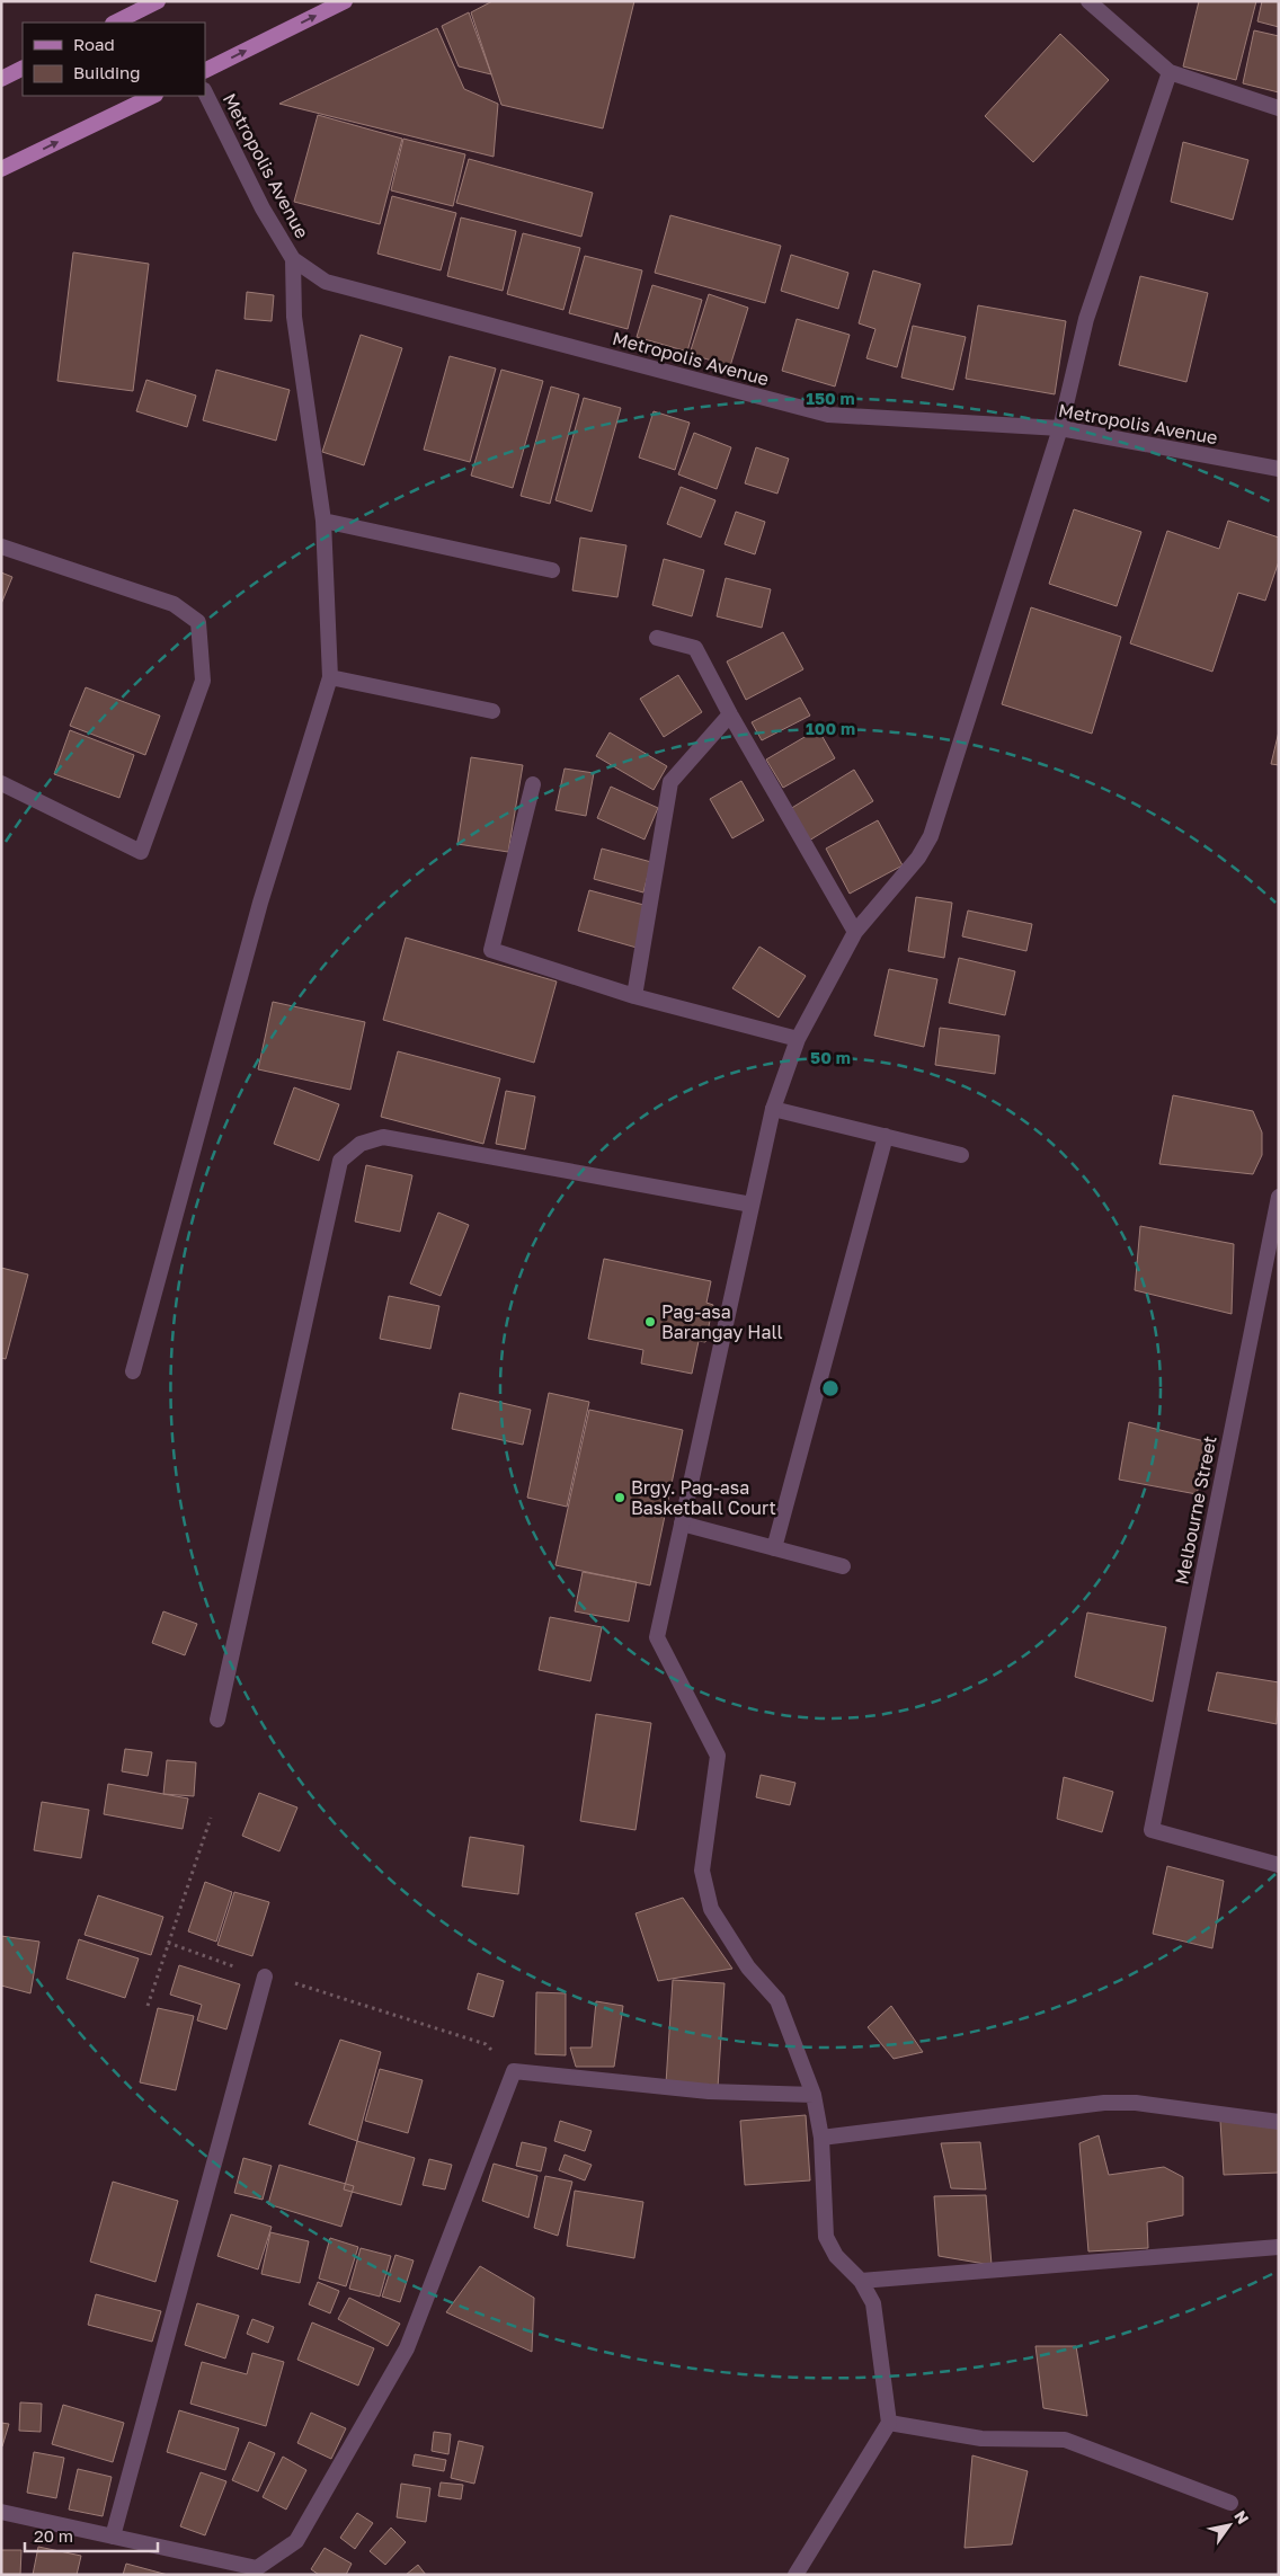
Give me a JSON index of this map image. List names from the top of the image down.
{
  "streets": {
    "street": ["Metropolis Avenue", "Melbourne Street"]
  },
  "places": ["Pag-asa Barangay Hall", "Brgy. Pag-asa Basketball Court"],
  "legend": ["Road", "Building"],
  "scale_bar": "20 m",
  "north": "top right",
  "rings": ["150 m", "100 m", "50 m"]
}
